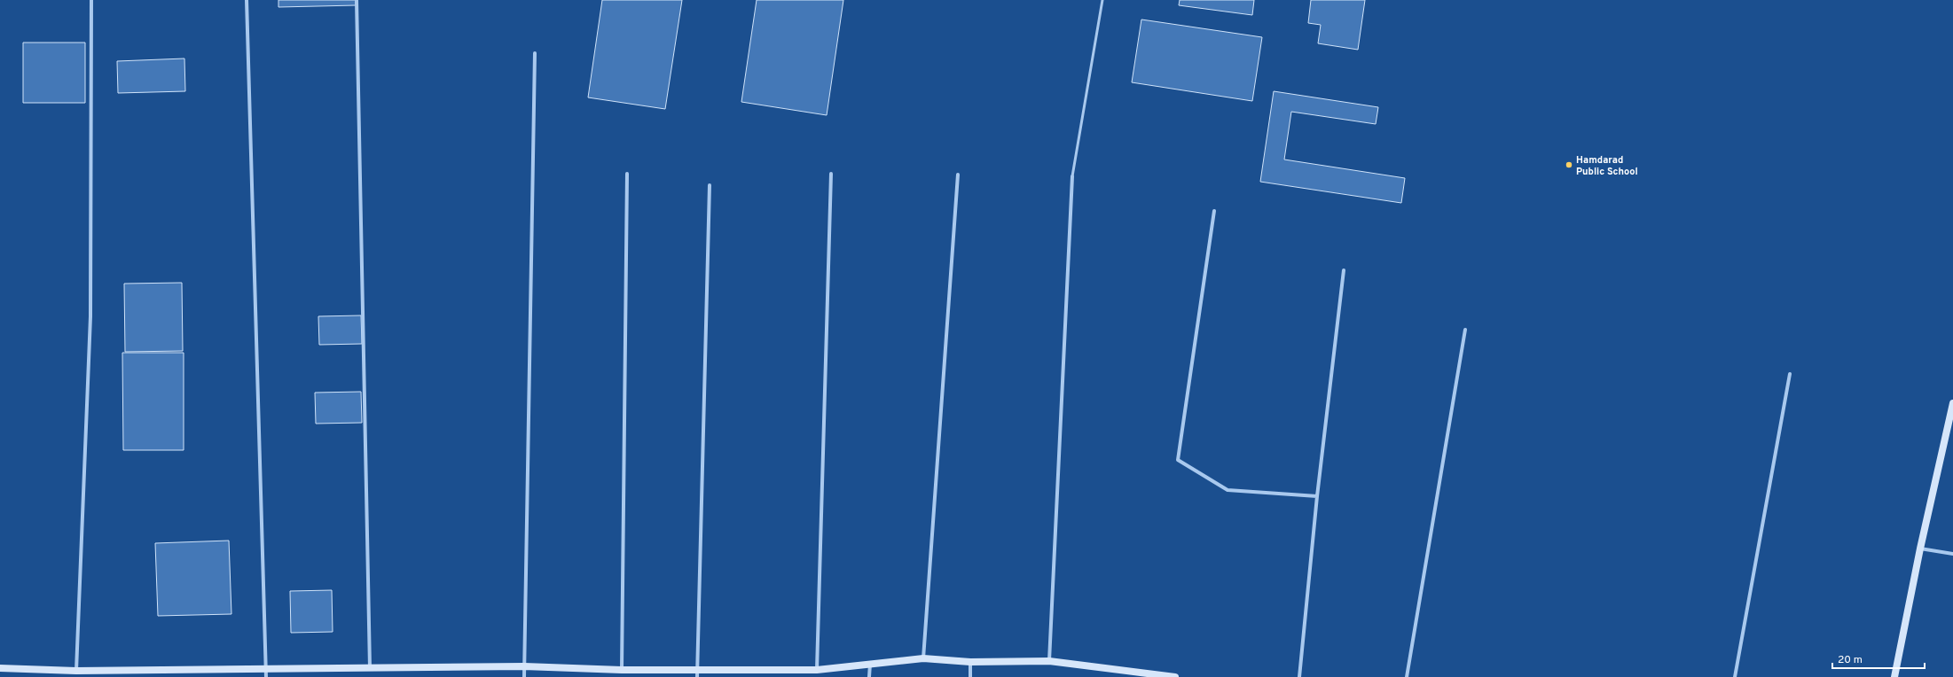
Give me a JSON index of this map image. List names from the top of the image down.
{
  "places": ["Hamdarad Public School"],
  "scale_bar": "20 m"
}
